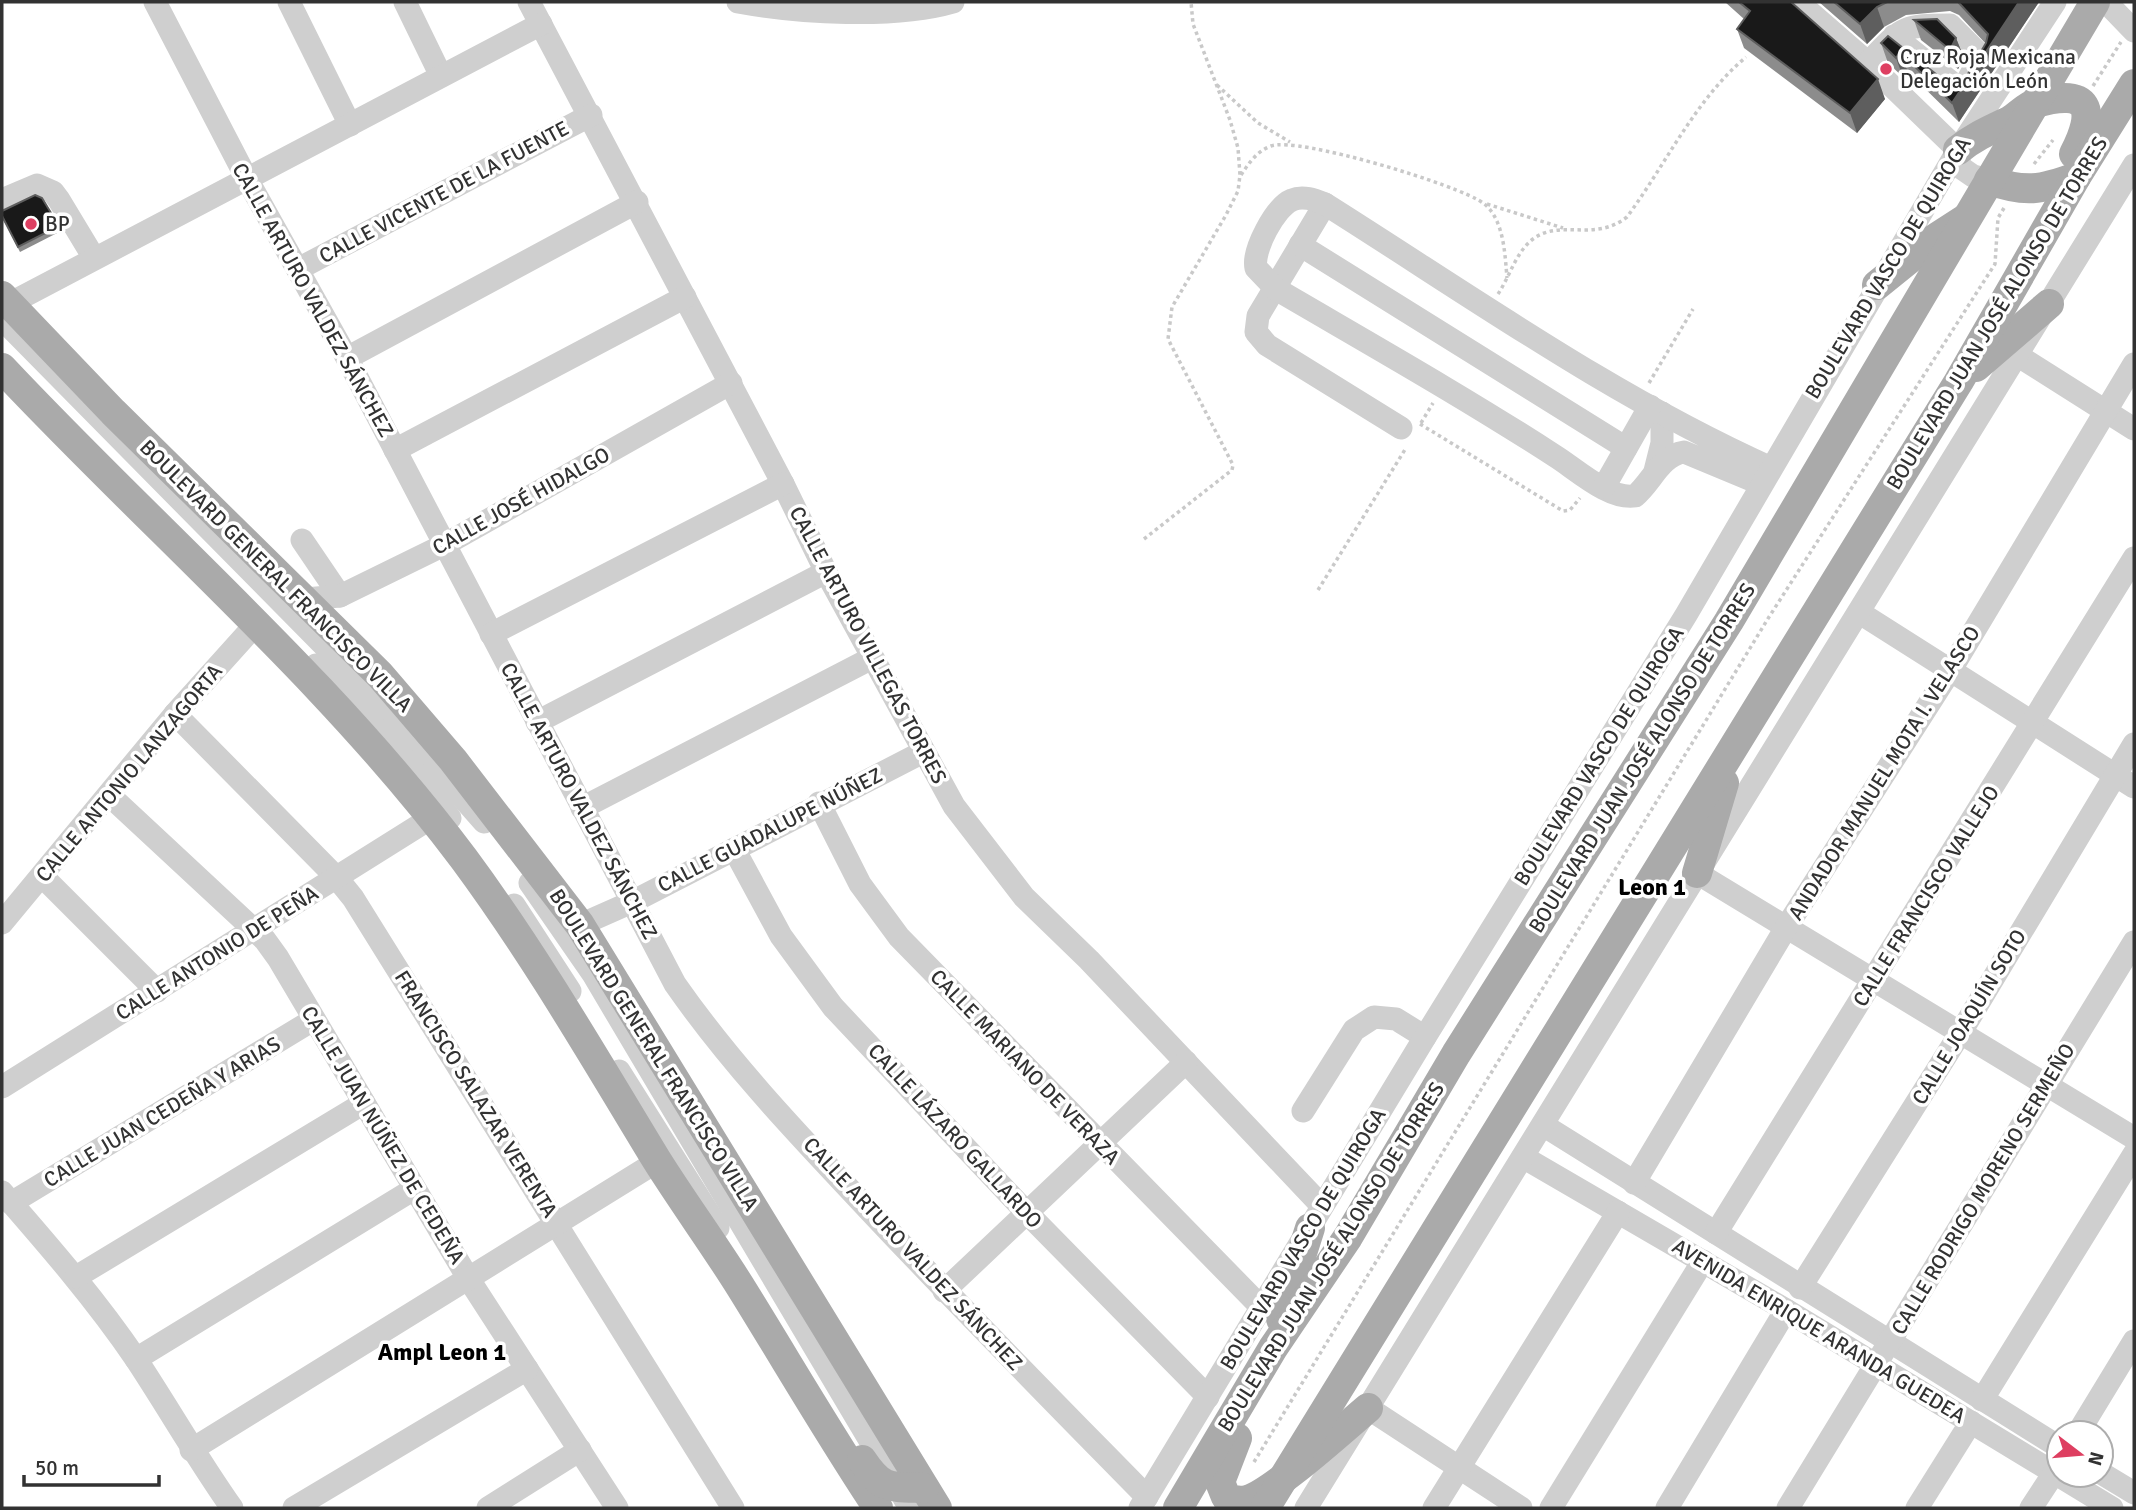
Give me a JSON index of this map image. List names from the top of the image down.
{
  "streets": {
    "main road": ["BOULEVARD JUAN JOSÉ ALONSO DE TORRES", "BOULEVARD GENERAL FRANCISCO VILLA"],
    "street": [
      "CALLE VICENTE DE LA FUENTE",
      "BOULEVARD VASCO DE QUIROGA",
      "CALLE ARTURO VALDEZ SÁNCHEZ",
      "CALLE JOSÉ HIDALGO",
      "CALLE ARTURO VILLEGAS TORRES",
      "CALLE ANTONIO LANZAGORTA",
      "ANDADOR MANUEL MOTA I. VELASCO",
      "CALLE GUADALUPE NÚÑEZ",
      "CALLE FRANCISCO VALLEJO",
      "CALLE ANTONIO DE PEÑA",
      "CALLE JOAQUÍN SOTO",
      "CALLE MARIANO DE VERAZA",
      "FRANCISCO SALAZAR VERENTA",
      "CALLE JUAN CEDEÑA Y ARIAS",
      "CALLE JUAN NÚÑEZ DE CEDEÑA",
      "CALLE LÁZARO GALLARDO",
      "CALLE RODRIGO MORENO SERMEÑO",
      "AVENIDA ENRIQUE ARANDA GUEDEA"
    ]
  },
  "crossings": [
    ["CALLE VICENTE DE LA FUENTE", "CALLE ARTURO VALDEZ SÁNCHEZ"],
    ["CALLE VICENTE DE LA FUENTE", "CALLE ARTURO VILLEGAS TORRES"],
    ["BOULEVARD VASCO DE QUIROGA", "CALLE ARTURO VALDEZ SÁNCHEZ"],
    ["BOULEVARD VASCO DE QUIROGA", "CALLE ARTURO VILLEGAS TORRES"],
    ["BOULEVARD VASCO DE QUIROGA", "CALLE MARIANO DE VERAZA"],
    ["BOULEVARD VASCO DE QUIROGA", "CALLE LÁZARO GALLARDO"],
    ["CALLE ARTURO VALDEZ SÁNCHEZ", "CALLE JOSÉ HIDALGO"],
    ["CALLE ARTURO VALDEZ SÁNCHEZ", "CALLE GUADALUPE NÚÑEZ"],
    ["CALLE JOSÉ HIDALGO", "BOULEVARD GENERAL FRANCISCO VILLA"],
    ["CALLE JOSÉ HIDALGO", "CALLE ARTURO VILLEGAS TORRES"],
    ["BOULEVARD GENERAL FRANCISCO VILLA", "CALLE GUADALUPE NÚÑEZ"],
    ["CALLE ARTURO VILLEGAS TORRES", "CALLE GUADALUPE NÚÑEZ"],
    ["CALLE ANTONIO LANZAGORTA", "FRANCISCO SALAZAR VERENTA"],
    ["CALLE ANTONIO LANZAGORTA", "CALLE JUAN NÚÑEZ DE CEDEÑA"],
    ["ANDADOR MANUEL MOTA I. VELASCO", "AVENIDA ENRIQUE ARANDA GUEDEA"],
    ["CALLE GUADALUPE NÚÑEZ", "CALLE MARIANO DE VERAZA"],
    ["CALLE GUADALUPE NÚÑEZ", "CALLE LÁZARO GALLARDO"],
    ["CALLE FRANCISCO VALLEJO", "AVENIDA ENRIQUE ARANDA GUEDEA"],
    ["CALLE ANTONIO DE PEÑA", "FRANCISCO SALAZAR VERENTA"],
    ["CALLE ANTONIO DE PEÑA", "CALLE JUAN NÚÑEZ DE CEDEÑA"],
    ["CALLE JOAQUÍN SOTO", "AVENIDA ENRIQUE ARANDA GUEDEA"],
    ["CALLE JUAN CEDEÑA Y ARIAS", "CALLE JUAN NÚÑEZ DE CEDEÑA"],
    ["CALLE RODRIGO MORENO SERMEÑO", "AVENIDA ENRIQUE ARANDA GUEDEA"]
  ],
  "districts": ["Leon 1", "Ampl Leon 1"],
  "places": ["Cruz Roja Mexicana Delegación León", "BP"],
  "scale_bar": "50 m",
  "north": "right"
}
